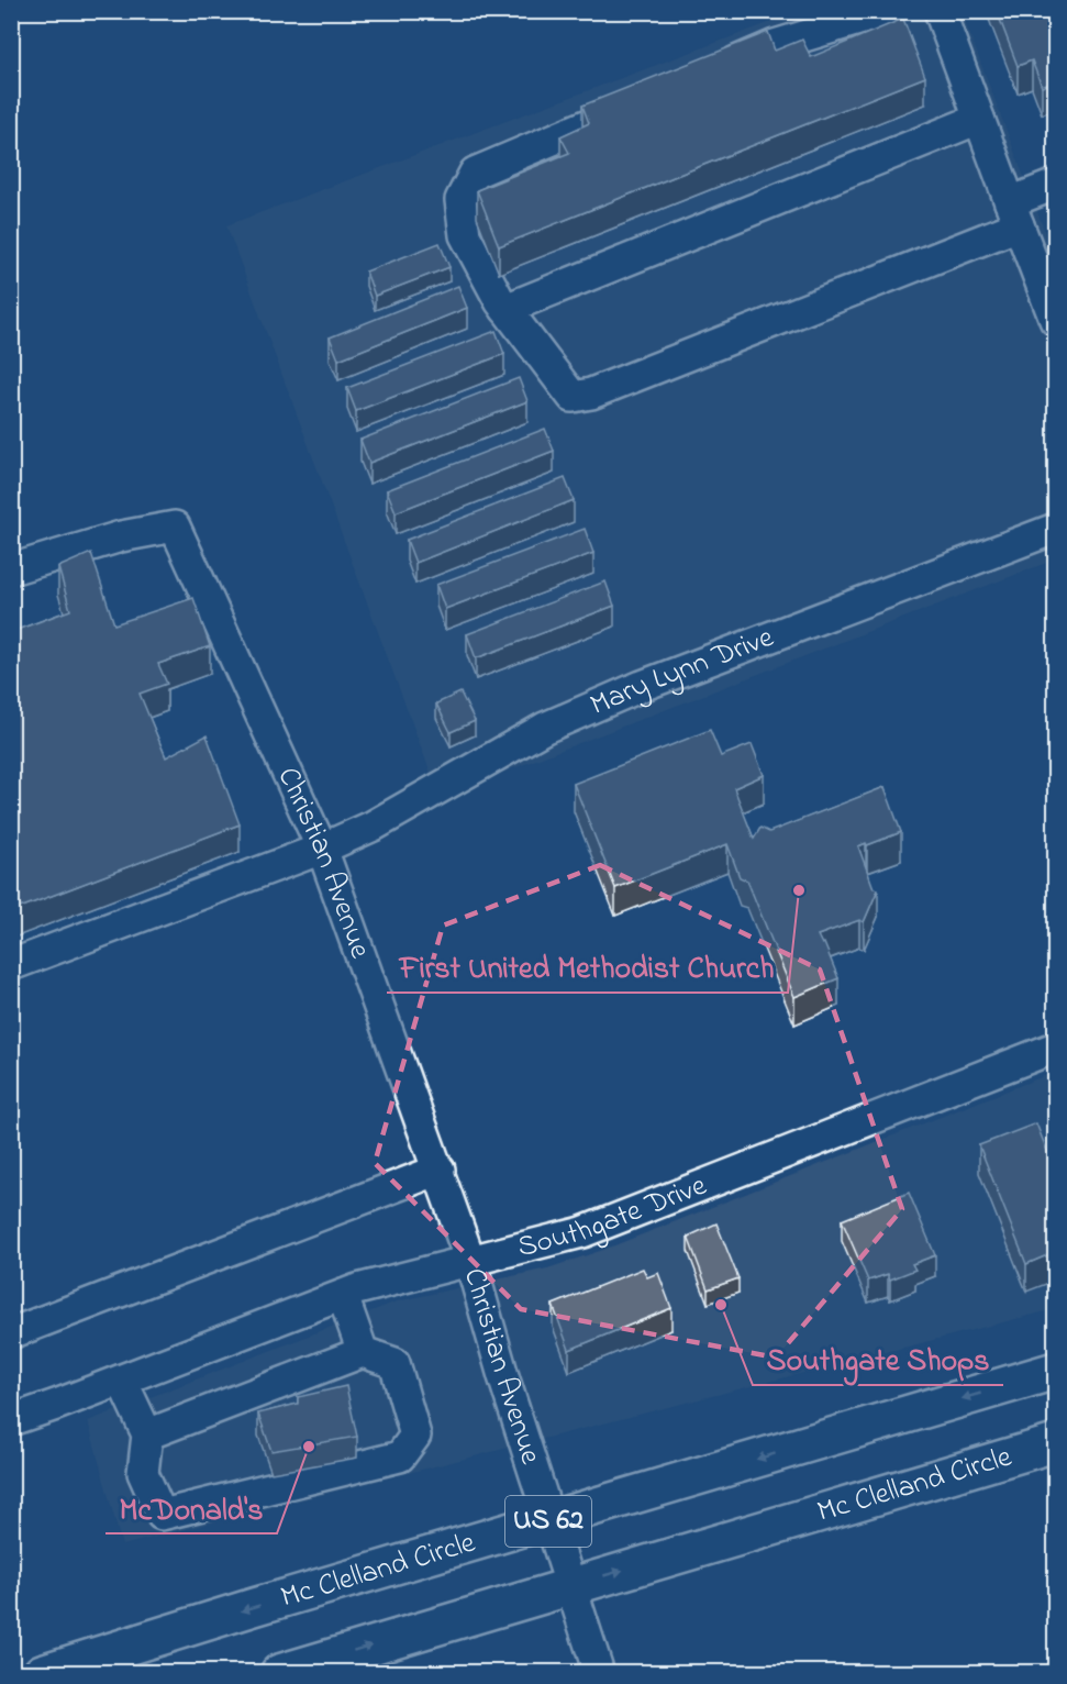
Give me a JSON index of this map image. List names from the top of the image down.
{
  "streets": {
    "highway": ["Mc Clelland Circle", "US 62"],
    "street": ["Mary Lynn Drive", "Christian Avenue", "Southgate Drive"]
  },
  "crossings": [
    ["Mary Lynn Drive", "Christian Avenue"],
    ["Christian Avenue", "Southgate Drive"],
    ["Christian Avenue", "Mc Clelland Circle"]
  ],
  "places": ["First United Methodist Church", "Southgate Shops", "McDonald's"]
}
